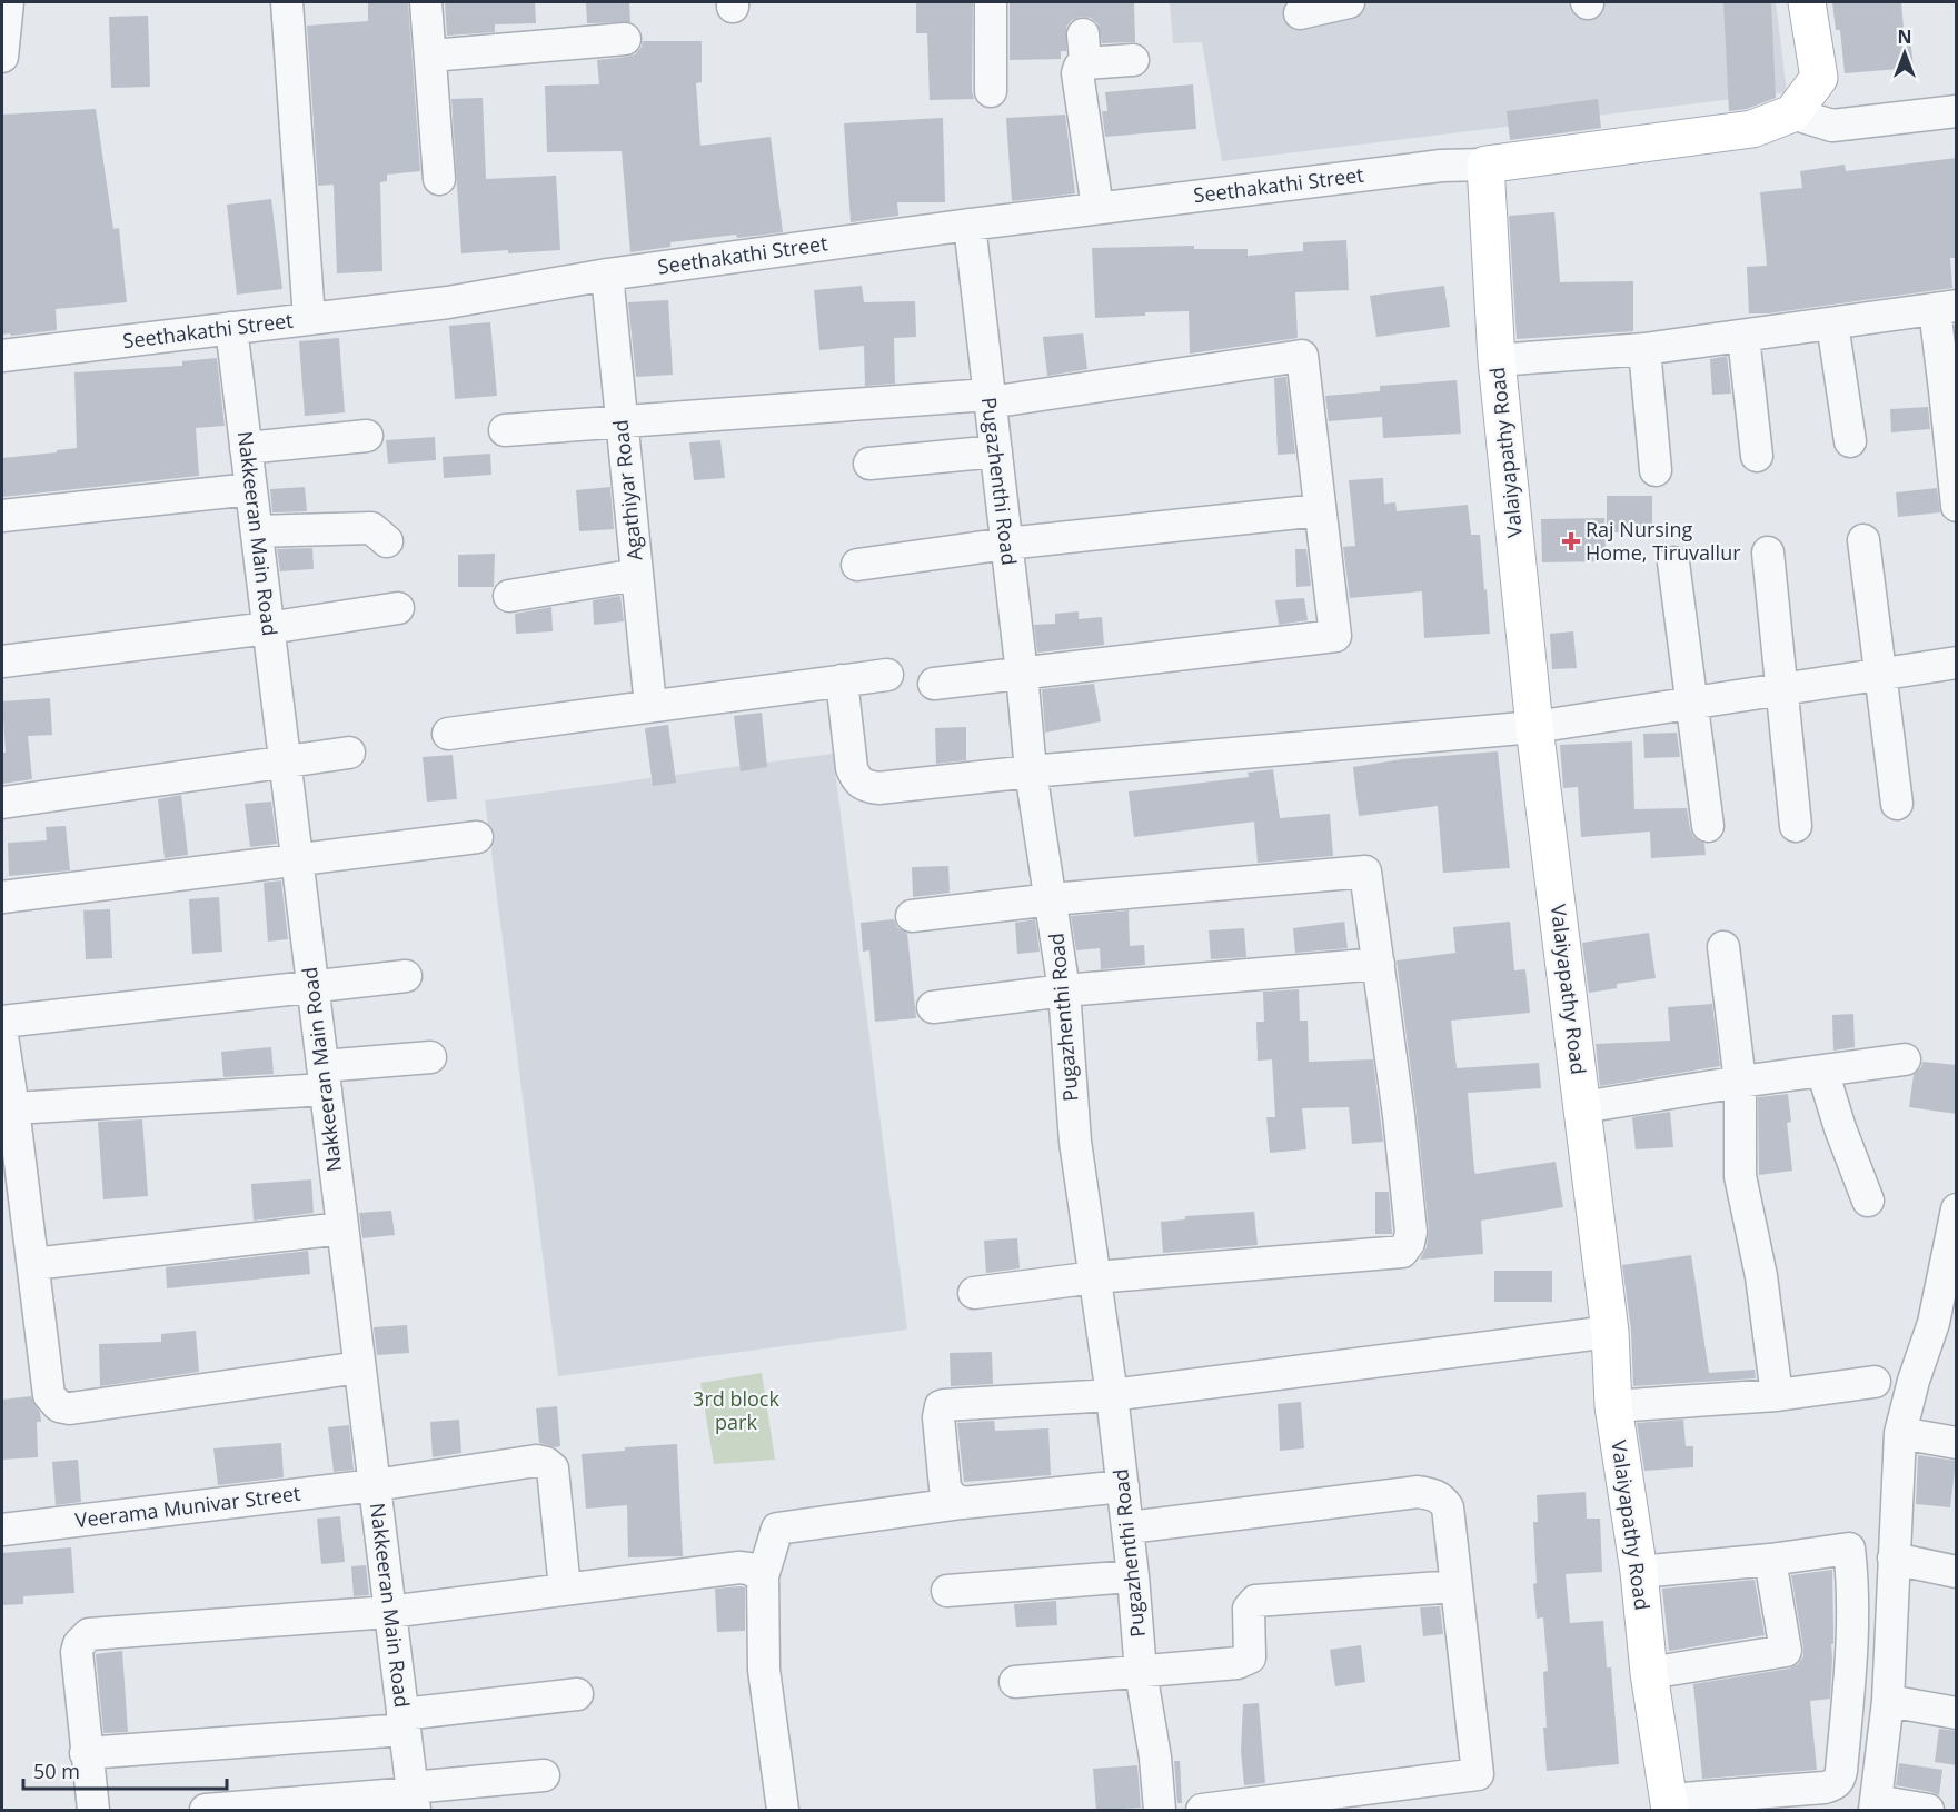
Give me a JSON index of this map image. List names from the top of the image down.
{
  "streets": {
    "main road": ["Valaiyapathy Road"],
    "street": [
      "Seethakathi Street",
      "Pugazhenthi Road",
      "Agathiyar Road",
      "Nakkeeran Main Road",
      "Veerama Munivar Street"
    ]
  },
  "crossings": [
    ["Seethakathi Street", "Valaiyapathy Road"],
    ["Seethakathi Street", "Pugazhenthi Road"],
    ["Seethakathi Street", "Agathiyar Road"],
    ["Seethakathi Street", "Nakkeeran Main Road"],
    ["Nakkeeran Main Road", "Veerama Munivar Street"]
  ],
  "parks": ["3rd block park"],
  "places": {
    "health": ["Raj Nursing Home, Tiruvallur"]
  },
  "scale_bar": "50 m",
  "north": "top"
}
